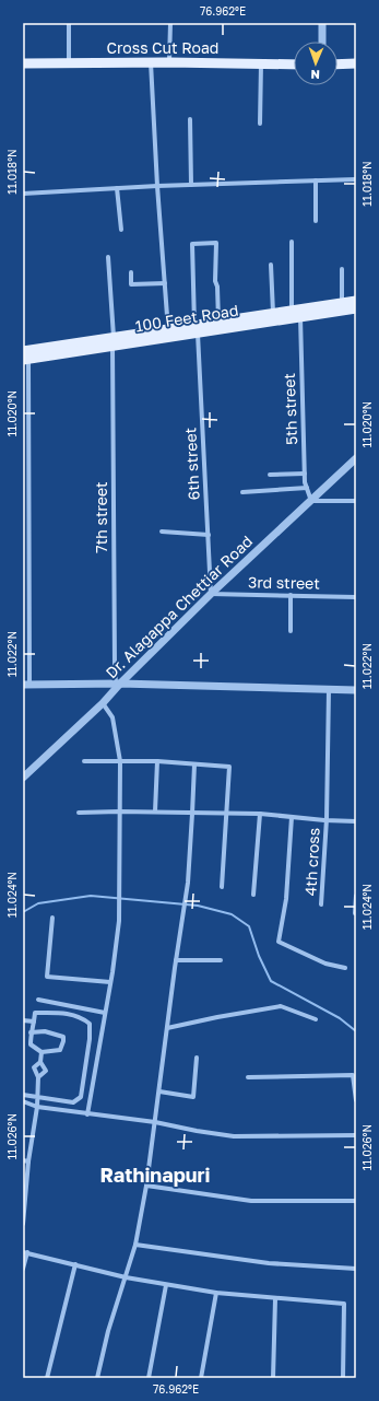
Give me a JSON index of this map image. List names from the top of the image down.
{
  "streets": {
    "main road": ["Cross Cut Road", "100 Feet Road"],
    "street": [
      "5th street",
      "6th street",
      "7th street",
      "3rd street",
      "Dr. Alagappa Chettiar Road",
      "4th cross"
    ]
  },
  "crossings": [
    ["100 Feet Road", "5th street"],
    ["100 Feet Road", "6th street"],
    ["100 Feet Road", "7th street"],
    ["5th street", "Dr. Alagappa Chettiar Road"],
    ["6th street", "3rd street"],
    ["6th street", "Dr. Alagappa Chettiar Road"],
    ["7th street", "Dr. Alagappa Chettiar Road"],
    ["3rd street", "Dr. Alagappa Chettiar Road"]
  ],
  "districts": ["Rathinapuri"],
  "north": "bottom",
  "coordinates": [
    "76.962°E",
    "11.018°N",
    "11.020°N",
    "11.022°N",
    "11.024°N",
    "11.026°N"
  ]
}
